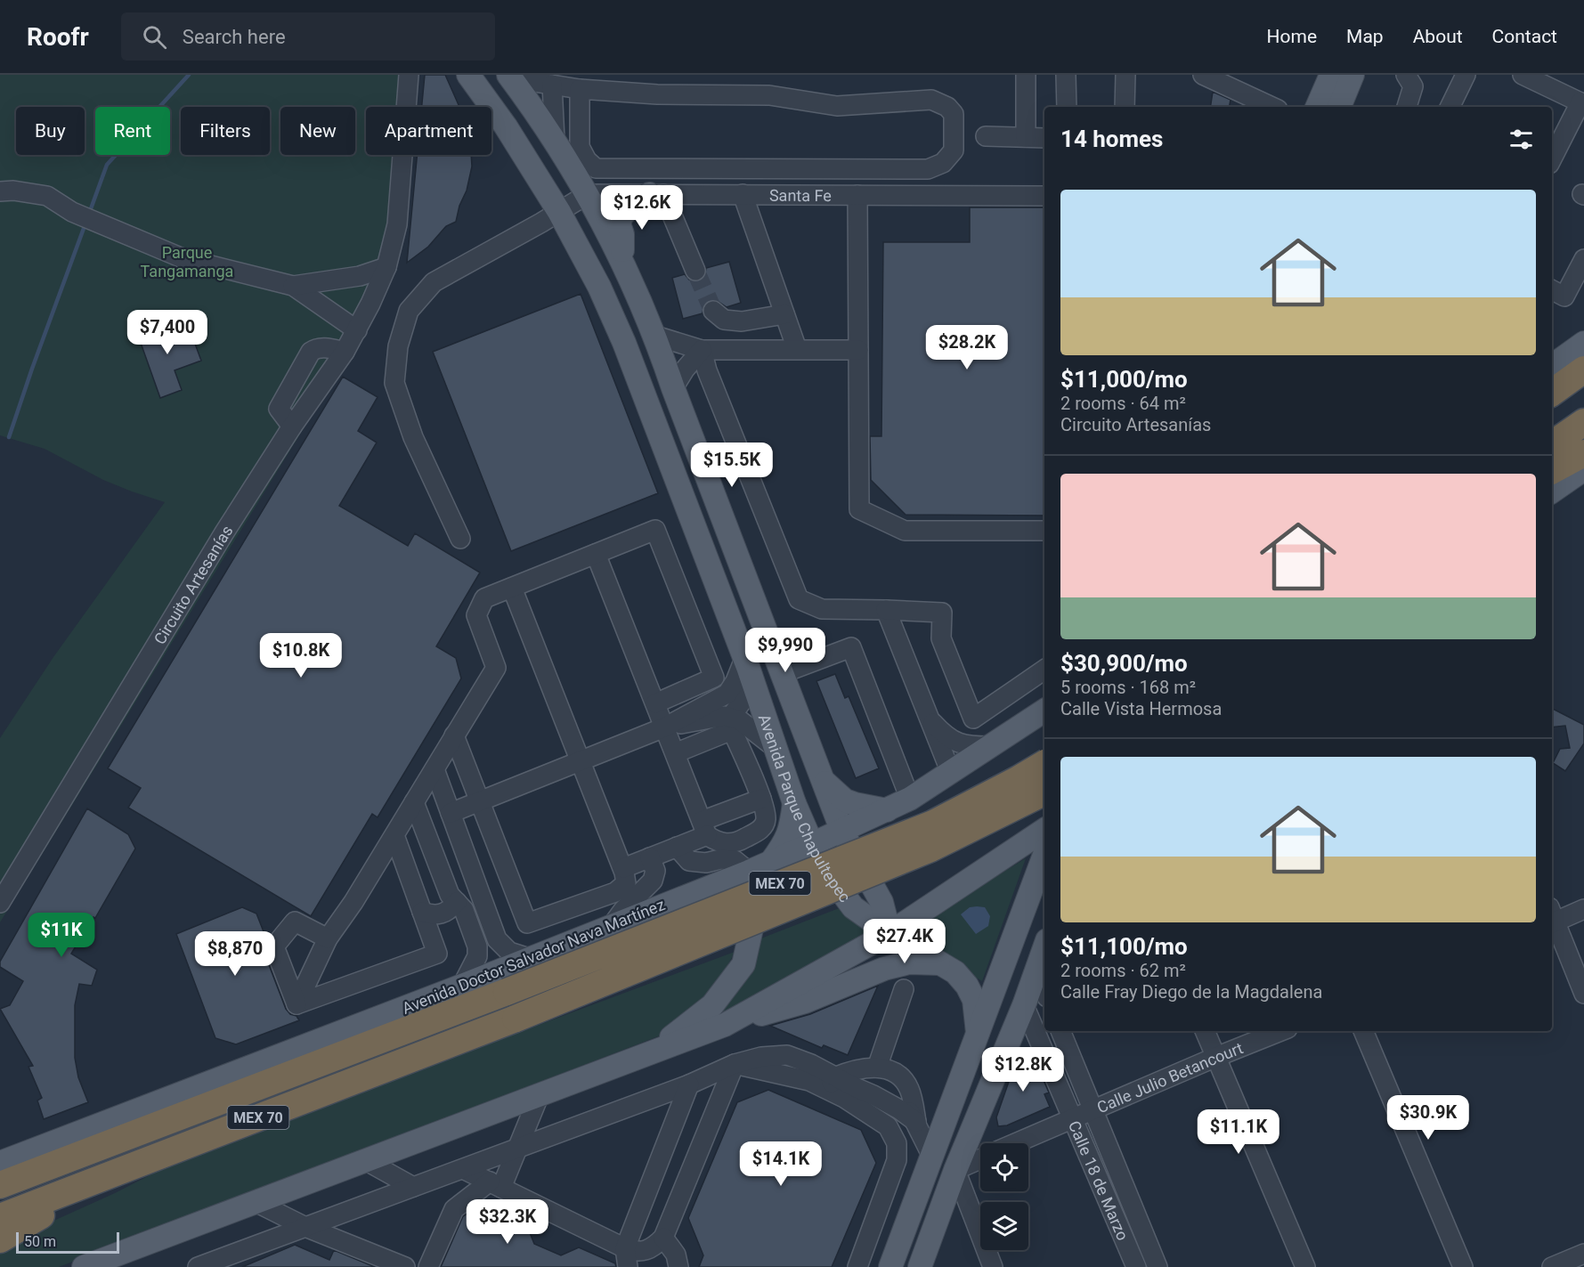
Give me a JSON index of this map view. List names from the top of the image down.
{
  "streets": {
    "highway": ["MEX 70", "Avenida Doctor Salvador Nava Martínez"],
    "main road": ["Avenida Parque Chapultepec"],
    "street": [
      "Santa Fe",
      "Circuito Artesanías",
      "Calle Julio Betancourt",
      "Calle 18 de Marzo"
    ]
  },
  "crossings": [
    ["Santa Fe", "Avenida Parque Chapultepec"],
    ["Avenida Parque Chapultepec", "Avenida Doctor Salvador Nava Martínez"],
    ["Calle Julio Betancourt", "Calle 18 de Marzo"]
  ],
  "parks": ["Parque Tangamanga"],
  "scale_bar": "50 m",
  "page": {
    "header": "Roofr",
    "search": "Search here",
    "nav": [
      "Home",
      "Map",
      "About",
      "Contact"
    ],
    "chip": [
      "Buy",
      "Rent",
      "Filters",
      "New",
      "Apartment"
    ],
    "heading": "14 homes",
    "list": [
      {
        "name": "$11,000/mo",
        "note": "2 rooms · 64 m² · Circuito Artesanías"
      },
      {
        "name": "$30,900/mo",
        "note": "5 rooms · 168 m² · Calle Vista Hermosa"
      },
      {
        "name": "$11,100/mo",
        "note": "2 rooms · 62 m² · Calle Fray Diego de la Magdalena"
      }
    ],
    "price": [
      "$12.6K",
      "$7,400",
      "$28.2K",
      "$15.5K",
      "$9,990",
      "$10.8K",
      "$11K",
      "$27.4K",
      "$8,870",
      "$12.8K",
      "$30.9K",
      "$11.1K",
      "$14.1K",
      "$32.3K"
    ],
    "scale": "50 m"
  }
}
